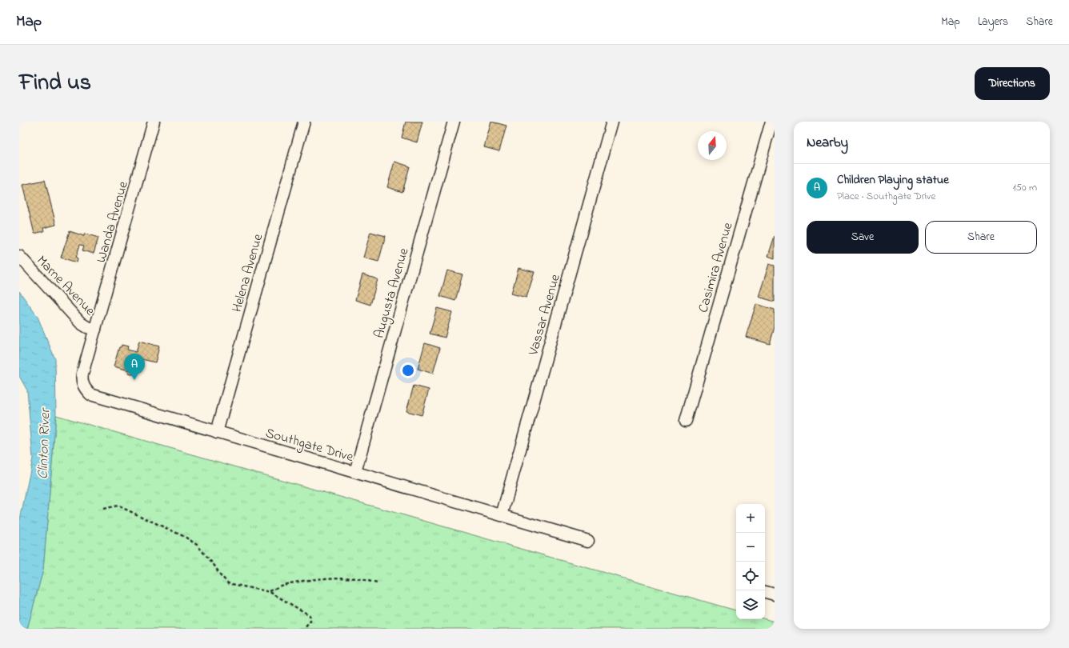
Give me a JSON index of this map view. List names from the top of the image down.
{
  "streets": {
    "street": [
      "Wanda Avenue",
      "Casimira Avenue",
      "Helena Avenue",
      "Marne Avenue",
      "Augusta Avenue",
      "Vassar Avenue",
      "Southgate Drive"
    ]
  },
  "crossings": [
    ["Wanda Avenue", "Marne Avenue"],
    ["Wanda Avenue", "Southgate Drive"],
    ["Helena Avenue", "Southgate Drive"],
    ["Marne Avenue", "Southgate Drive"],
    ["Augusta Avenue", "Southgate Drive"],
    ["Vassar Avenue", "Southgate Drive"]
  ],
  "water": ["Clinton River"],
  "north": "top",
  "page": {
    "header": "Map",
    "nav": ["Map", "Layers", "Share"],
    "title": "Find us",
    "buttons": [
      "Directions",
      ["Save", "Share"]
    ],
    "heading": "Nearby",
    "list": [
      {
        "mark": "A",
        "name": "Children Playing statue",
        "note": "Place · Southgate Drive",
        "value": "150 m"
      }
    ],
    "pins": "A",
    "map_buttons": ["+", "−"]
  }
}
